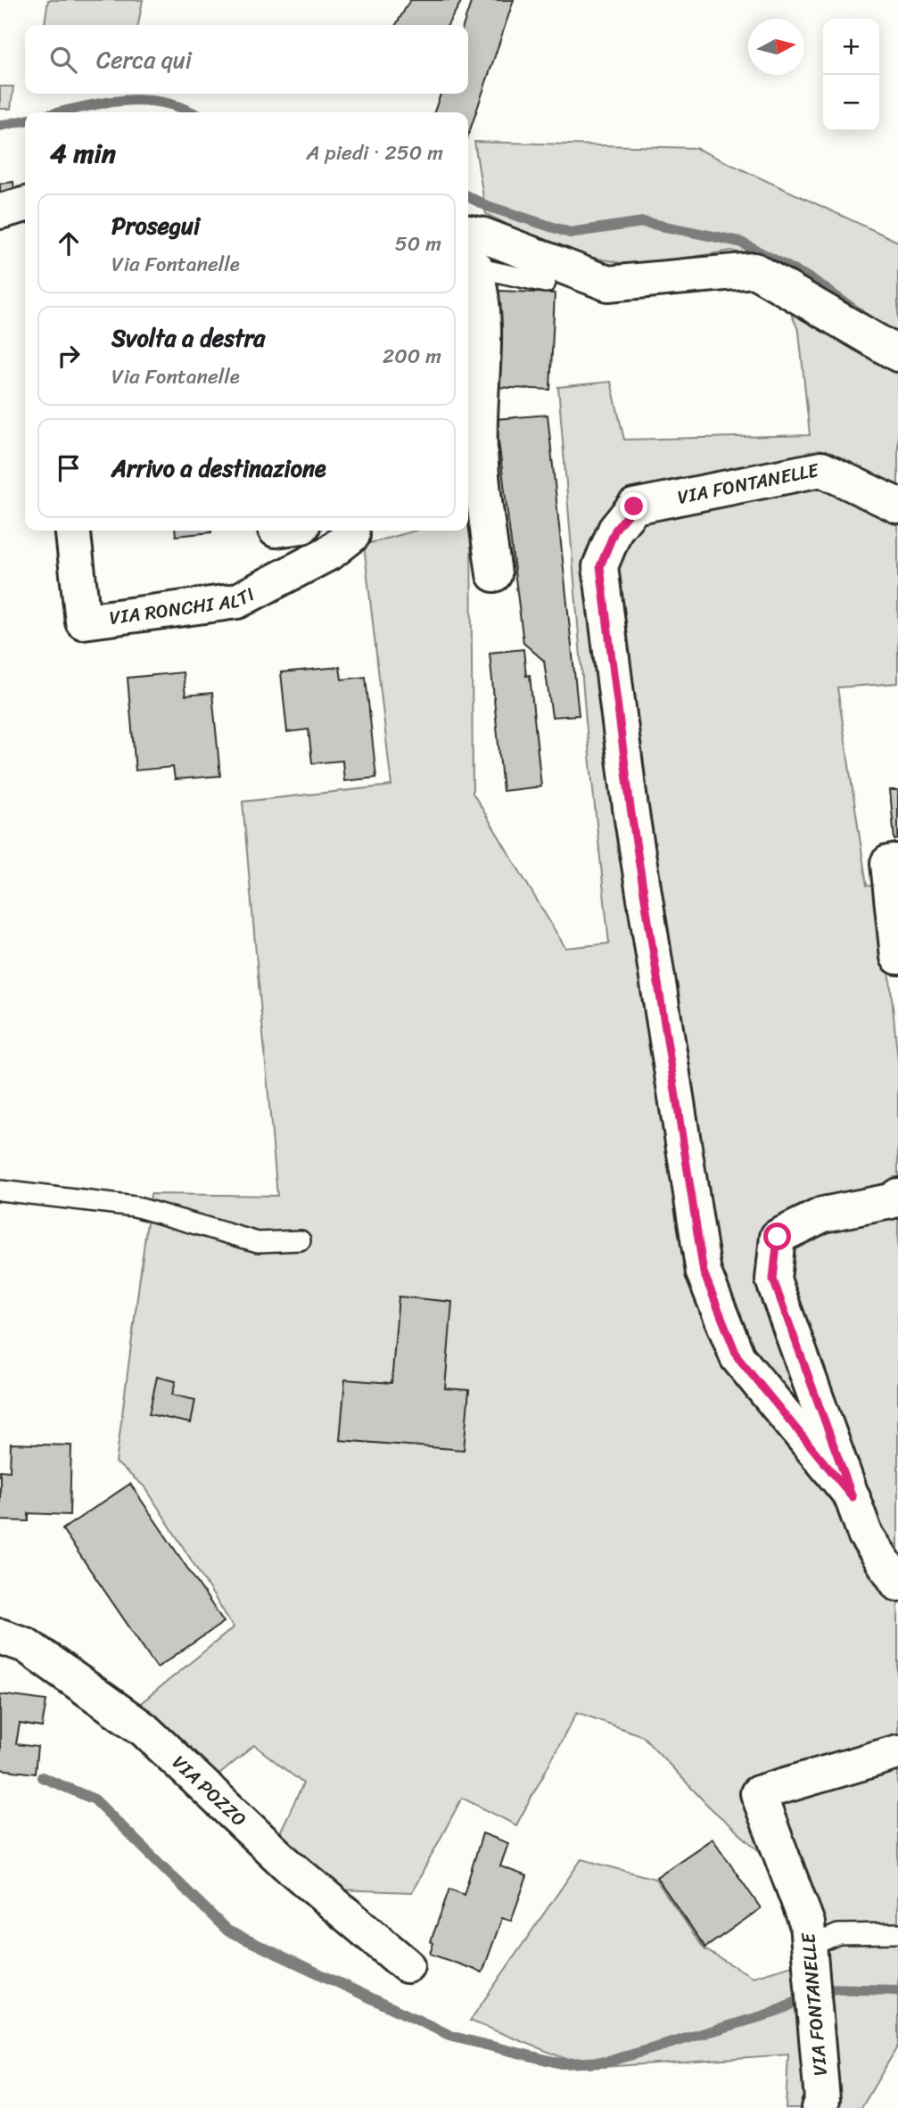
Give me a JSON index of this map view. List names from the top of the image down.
{
  "streets": {
    "street": ["VIA FONTANELLE", "VIA RONCHI ALTI", "VIA POZZO"]
  },
  "north": "right",
  "page": {
    "map_buttons": ["+", "−"],
    "search": "Cerca qui",
    "heading": ["4 min", "A piedi · 250 m"],
    "list": [
      ["Prosegui", "Via Fontanelle", "50 m"],
      ["Svolta a destra", "Via Fontanelle", "200 m"],
      "Arrivo a destinazione"
    ]
  }
}
